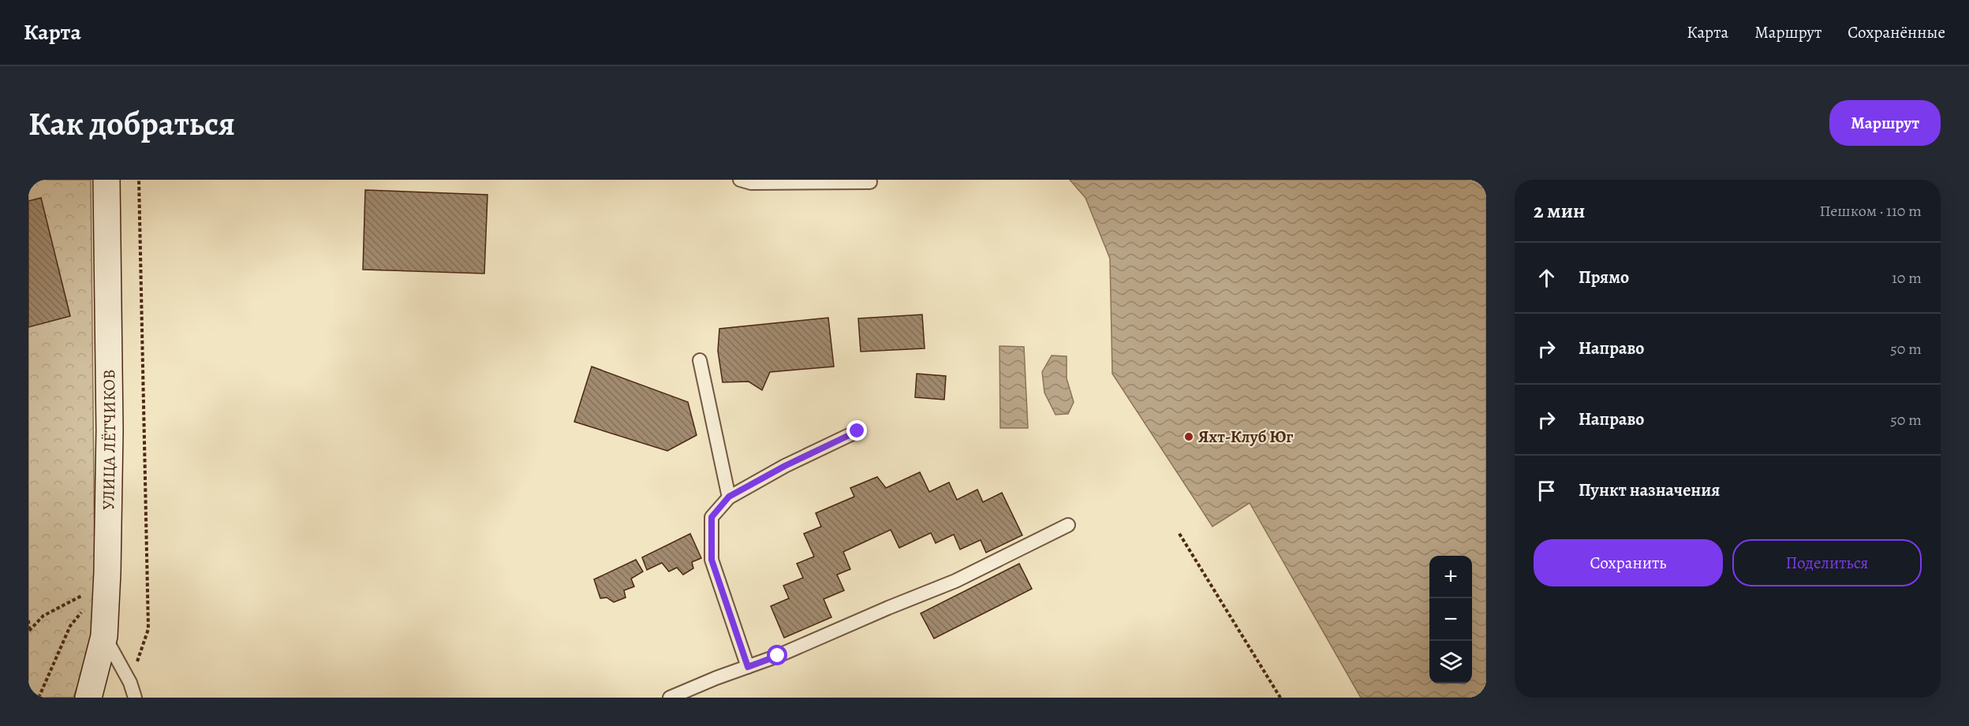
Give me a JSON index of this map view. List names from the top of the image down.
{
  "streets": {
    "main road": ["УЛИЦА ЛЁТЧИКОВ"]
  },
  "places": ["Яхт-Клуб Юг"],
  "page": {
    "header": "Карта",
    "nav": ["Карта", "Маршрут", "Сохранённые"],
    "buttons": [
      "Маршрут",
      ["Сохранить", "Поделиться"]
    ],
    "title": "Как добраться",
    "heading": ["2 мин", "Пешком · 110 m"],
    "list": [
      ["Прямо", "10 m"],
      ["Направо", "50 m"],
      ["Направо", "50 m"],
      "Пункт назначения"
    ],
    "map_buttons": ["+", "−"]
  }
}
